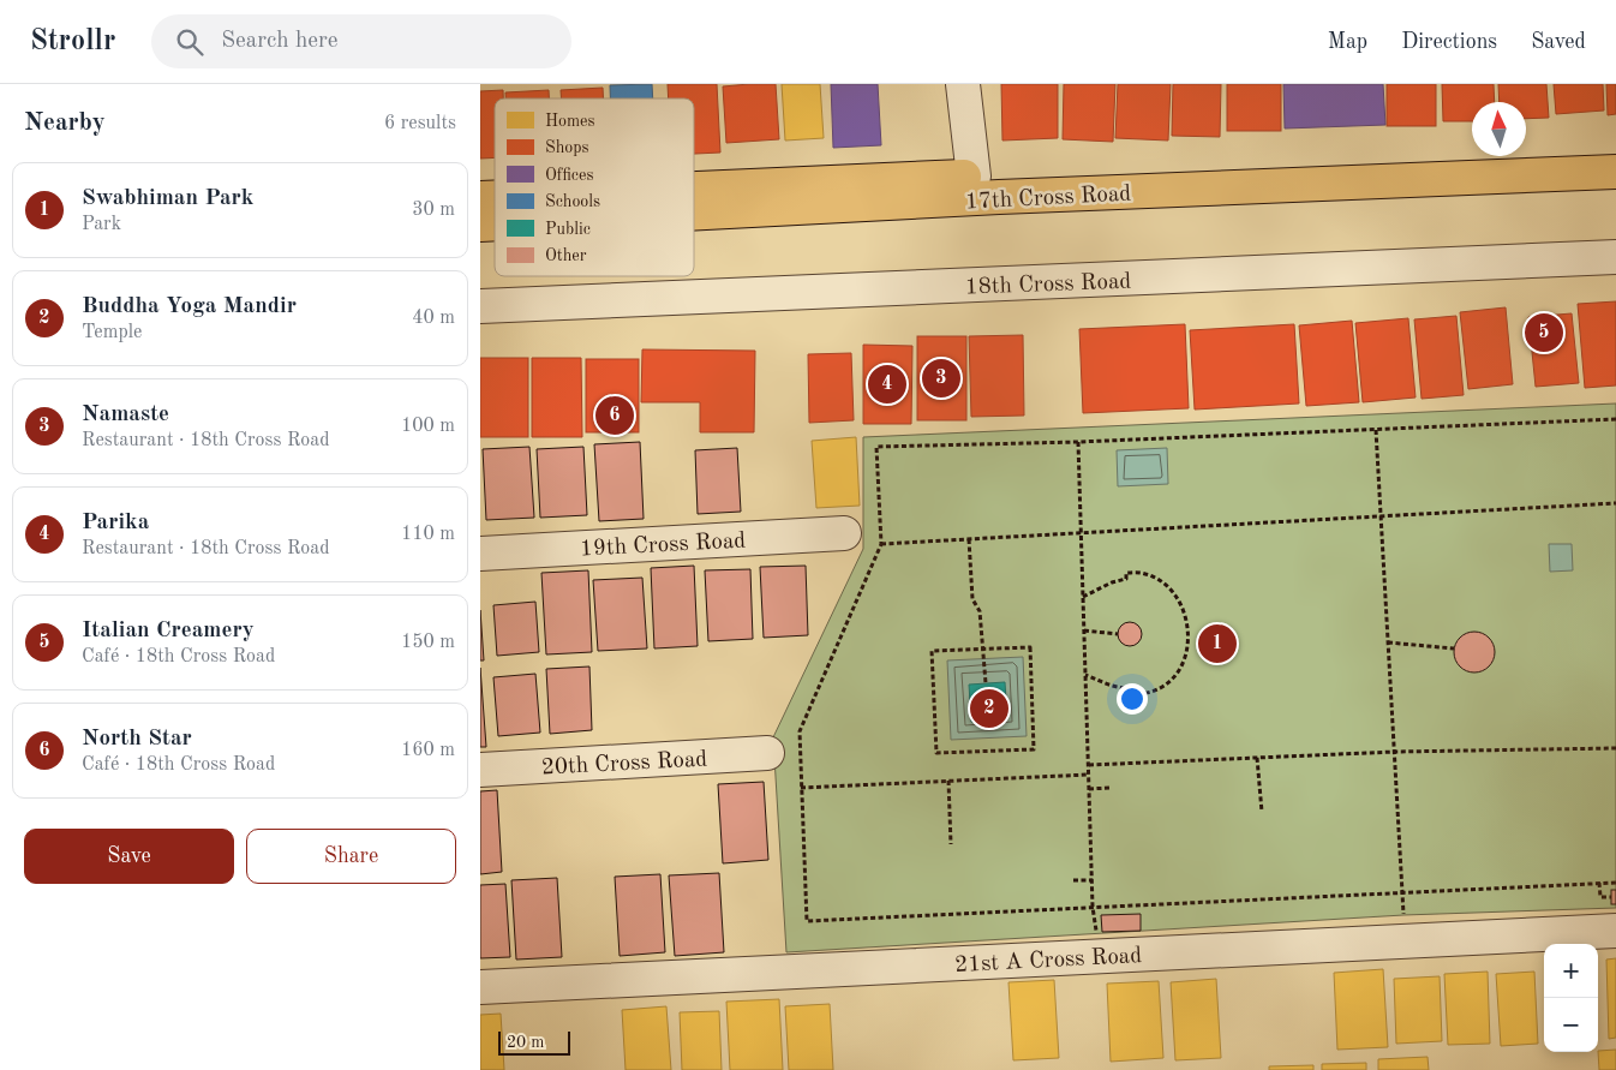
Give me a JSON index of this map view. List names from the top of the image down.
{
  "streets": {
    "main road": ["17th Cross Road"],
    "street": [
      "18th Cross Road",
      "19th Cross Road",
      "20th Cross Road",
      "21st A Cross Road"
    ]
  },
  "legend": [
    "Homes",
    "Shops",
    "Offices",
    "Schools",
    "Public",
    "Other"
  ],
  "scale_bar": "20 m",
  "north": "top",
  "page": {
    "header": "Strollr",
    "search": "Search here",
    "nav": ["Map", "Directions", "Saved"],
    "heading": ["Nearby", "6 results"],
    "list": [
      {
        "mark": "1",
        "name": "Swabhiman Park",
        "note": "Park",
        "value": "30 m"
      },
      {
        "mark": "2",
        "name": "Buddha Yoga Mandir",
        "note": "Temple",
        "value": "40 m"
      },
      {
        "mark": "3",
        "name": "Namaste",
        "note": "Restaurant · 18th Cross Road",
        "value": "100 m"
      },
      {
        "mark": "4",
        "name": "Parika",
        "note": "Restaurant · 18th Cross Road",
        "value": "110 m"
      },
      {
        "mark": "5",
        "name": "Italian Creamery",
        "note": "Café · 18th Cross Road",
        "value": "150 m"
      },
      {
        "mark": "6",
        "name": "North Star",
        "note": "Café · 18th Cross Road",
        "value": "160 m"
      }
    ],
    "pins": [
      "5",
      "3",
      "4",
      "6",
      "1",
      "2"
    ],
    "buttons": ["Save", "Share"],
    "map_buttons": ["+", "−"],
    "scale": "20 m"
  }
}
